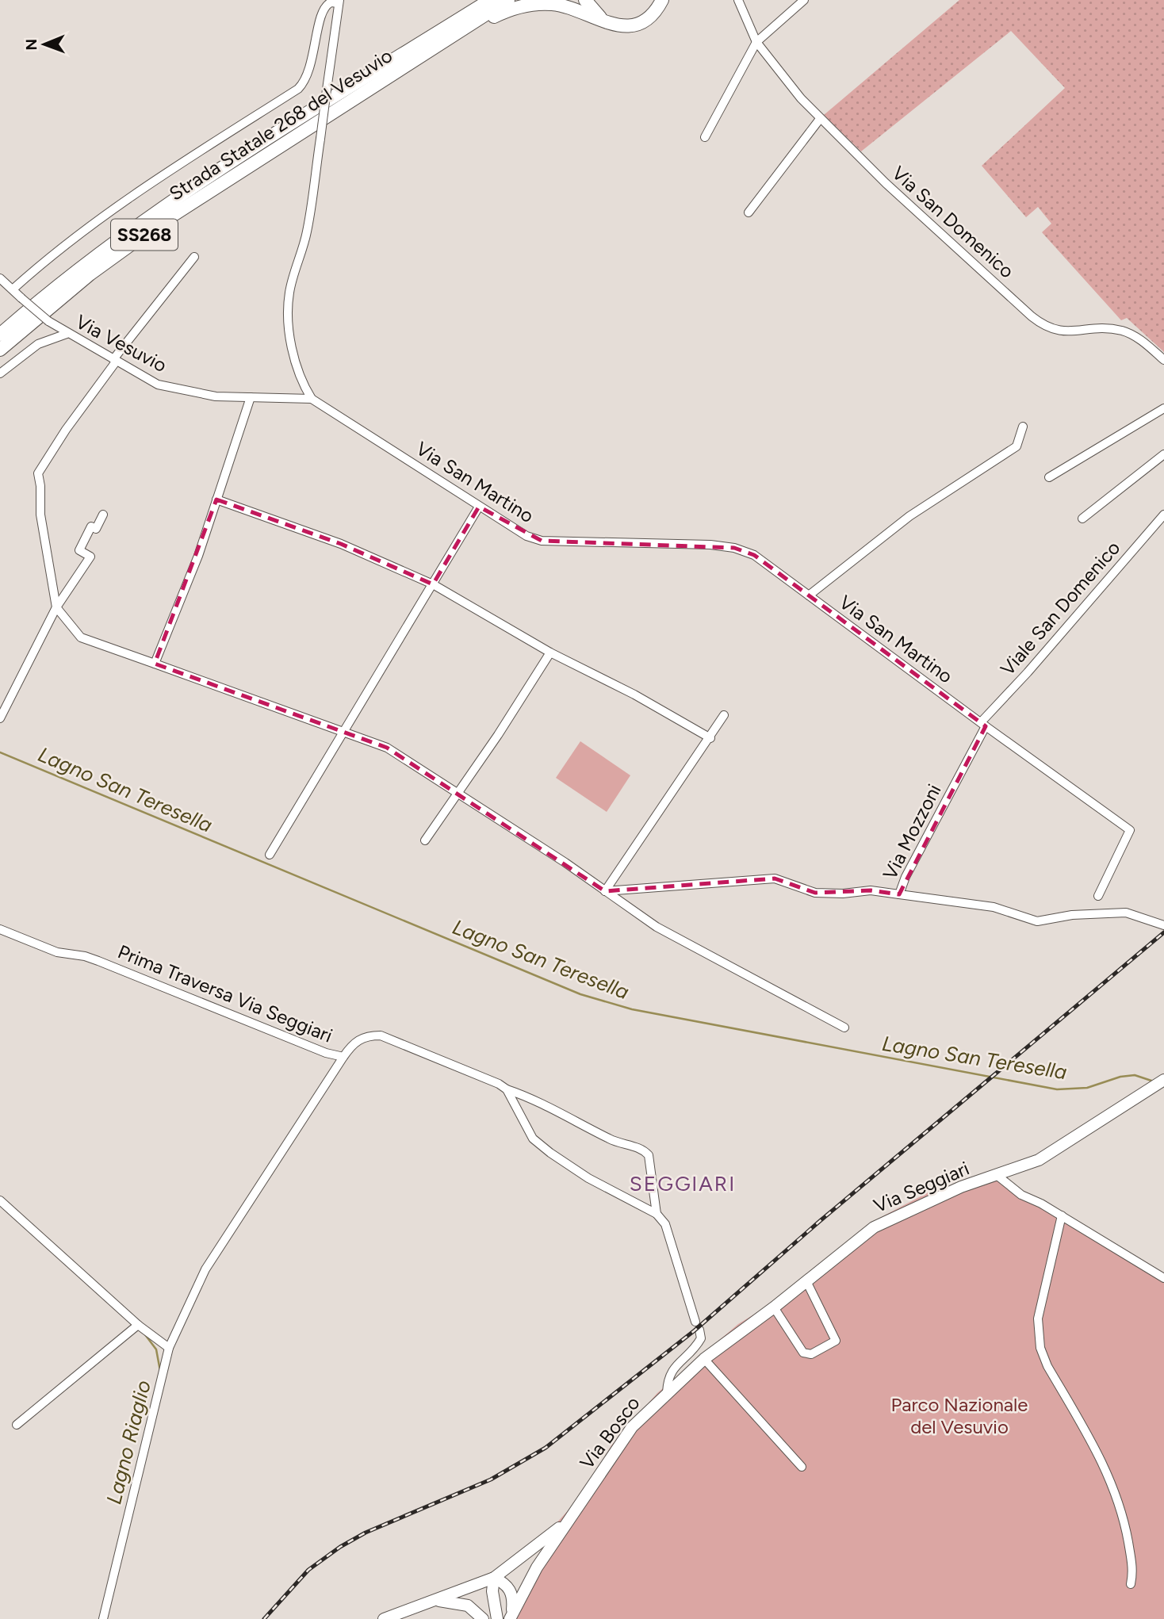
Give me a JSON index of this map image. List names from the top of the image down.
{
  "streets": {
    "highway": ["Strada Statale 268 del Vesuvio", "SS268"],
    "main road": ["Via Seggiari", "Via Bosco"],
    "street": [
      "Via San Domenico",
      "Via Vesuvio",
      "Via San Martino",
      "Viale San Domenico",
      "Via Mozzoni",
      "Prima Traversa Via Seggiari"
    ]
  },
  "crossings": [
    ["Via Vesuvio", "Via San Martino"],
    ["Via San Martino", "Viale San Domenico"],
    ["Via San Martino", "Via Mozzoni"],
    ["Viale San Domenico", "Via Mozzoni"],
    ["Via Seggiari", "Via Bosco"]
  ],
  "districts": ["SEGGIARI"],
  "water": ["Lagno San Teresella", "Lagno Riaglio"],
  "parks": ["Parco Nazionale del Vesuvio"],
  "north": "left"
}
